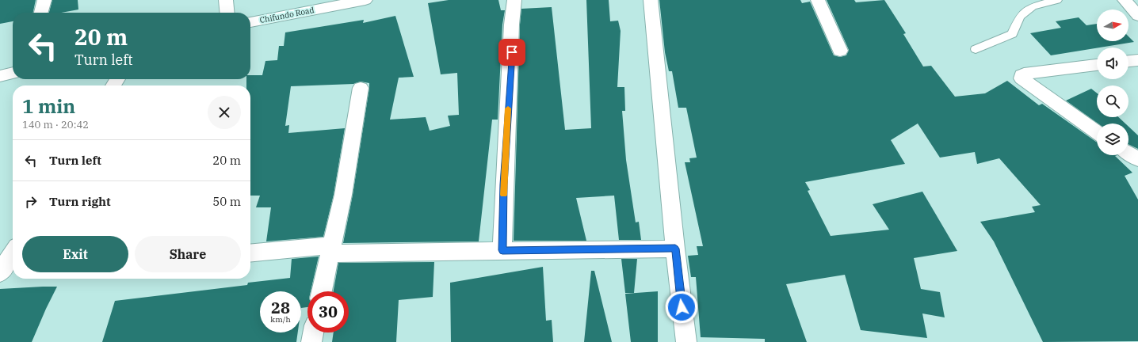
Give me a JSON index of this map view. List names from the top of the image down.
{
  "streets": {
    "street": ["Chifundo Road"]
  },
  "north": "right",
  "page": {
    "turn": ["20 m", "Turn left"],
    "heading": ["1 min", "140 m · 20:42"],
    "list": [
      {
        "name": "Turn left",
        "value": "20 m"
      },
      {
        "name": "Turn right",
        "value": "50 m"
      }
    ],
    "buttons": ["Exit", "Share"],
    "speed": "28 km/h",
    "limit": "30"
  }
}
